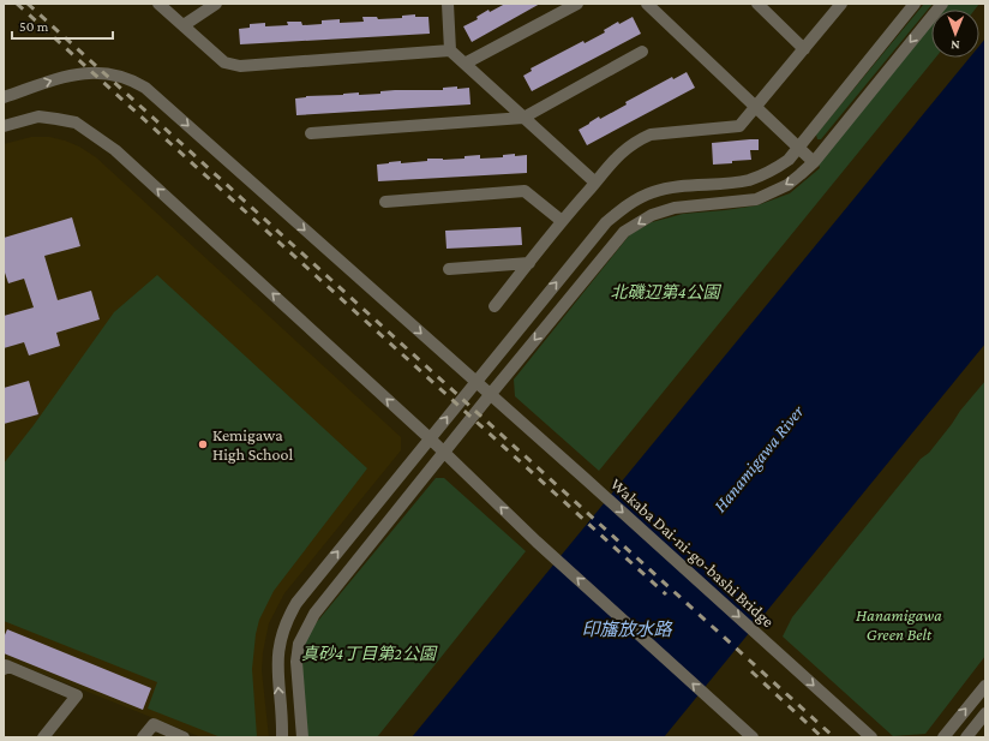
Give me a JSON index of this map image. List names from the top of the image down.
{
  "streets": {
    "street": ["Wakaba Dai-ni-go-bashi Bridge"]
  },
  "water": ["Hanamigawa River", "印旛放水路"],
  "parks": ["北磯辺第4公園", "Hanamigawa Green Belt", "真砂4丁目第2公園"],
  "places": ["Kemigawa High School"],
  "scale_bar": "50 m",
  "north": "bottom"
}
